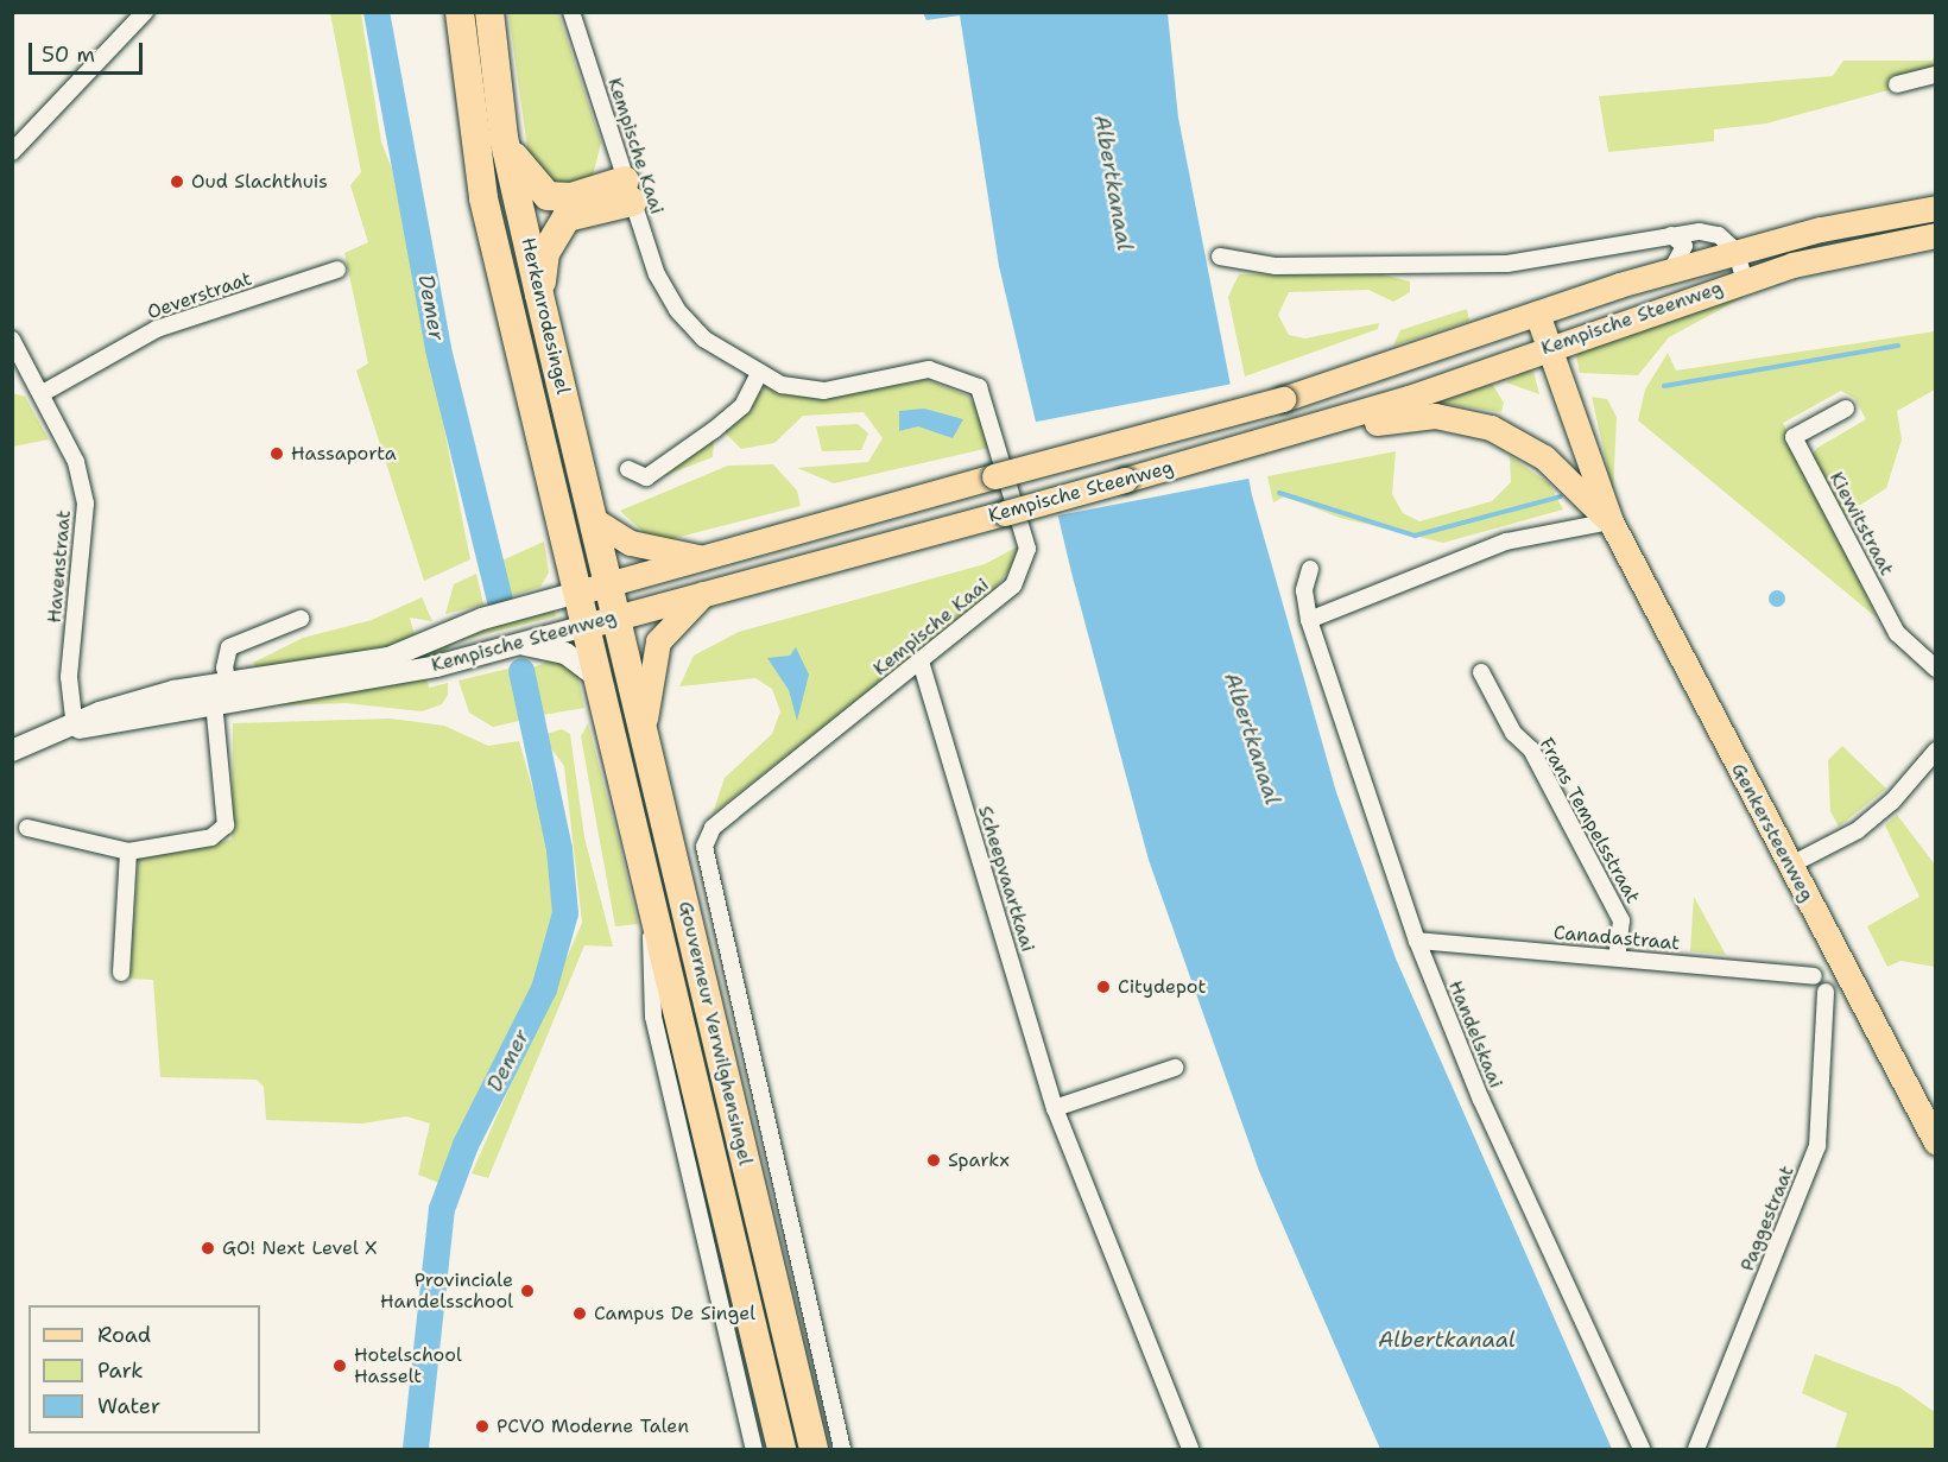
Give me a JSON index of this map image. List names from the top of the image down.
{
  "streets": {
    "highway": ["Herkenrodesingel", "Gouverneur Verwilghensingel"],
    "main road": ["Kempische Steenweg", "Genkersteenweg"],
    "street": [
      "Kempische Kaai",
      "Oeverstraat",
      "Kiewitstraat",
      "Havenstraat",
      "Frans Tempelsstraat",
      "Scheepvaartkaai",
      "Canadastraat",
      "Handelskaai",
      "Paggestraat"
    ]
  },
  "crossings": [
    ["Kempische Kaai", "Scheepvaartkaai"],
    ["Kempische Kaai", "Gouverneur Verwilghensingel"],
    ["Oeverstraat", "Havenstraat"],
    ["Herkenrodesingel", "Kempische Steenweg"],
    ["Herkenrodesingel", "Gouverneur Verwilghensingel"],
    ["Kempische Steenweg", "Havenstraat"],
    ["Kempische Steenweg", "Genkersteenweg"],
    ["Kempische Steenweg", "Gouverneur Verwilghensingel"],
    ["Frans Tempelsstraat", "Canadastraat"],
    ["Canadastraat", "Handelskaai"]
  ],
  "water": ["Albertkanaal", "Demer"],
  "places": [
    "Oud Slachthuis",
    "Hassaporta",
    "Citydepot",
    "Sparkx",
    "GO! Next Level X",
    "Provinciale Handelsschool",
    "Campus De Singel",
    "Hotelschool Hasselt",
    "PCVO Moderne Talen"
  ],
  "legend": ["Road", "Park", "Water"],
  "scale_bar": "50 m"
}
